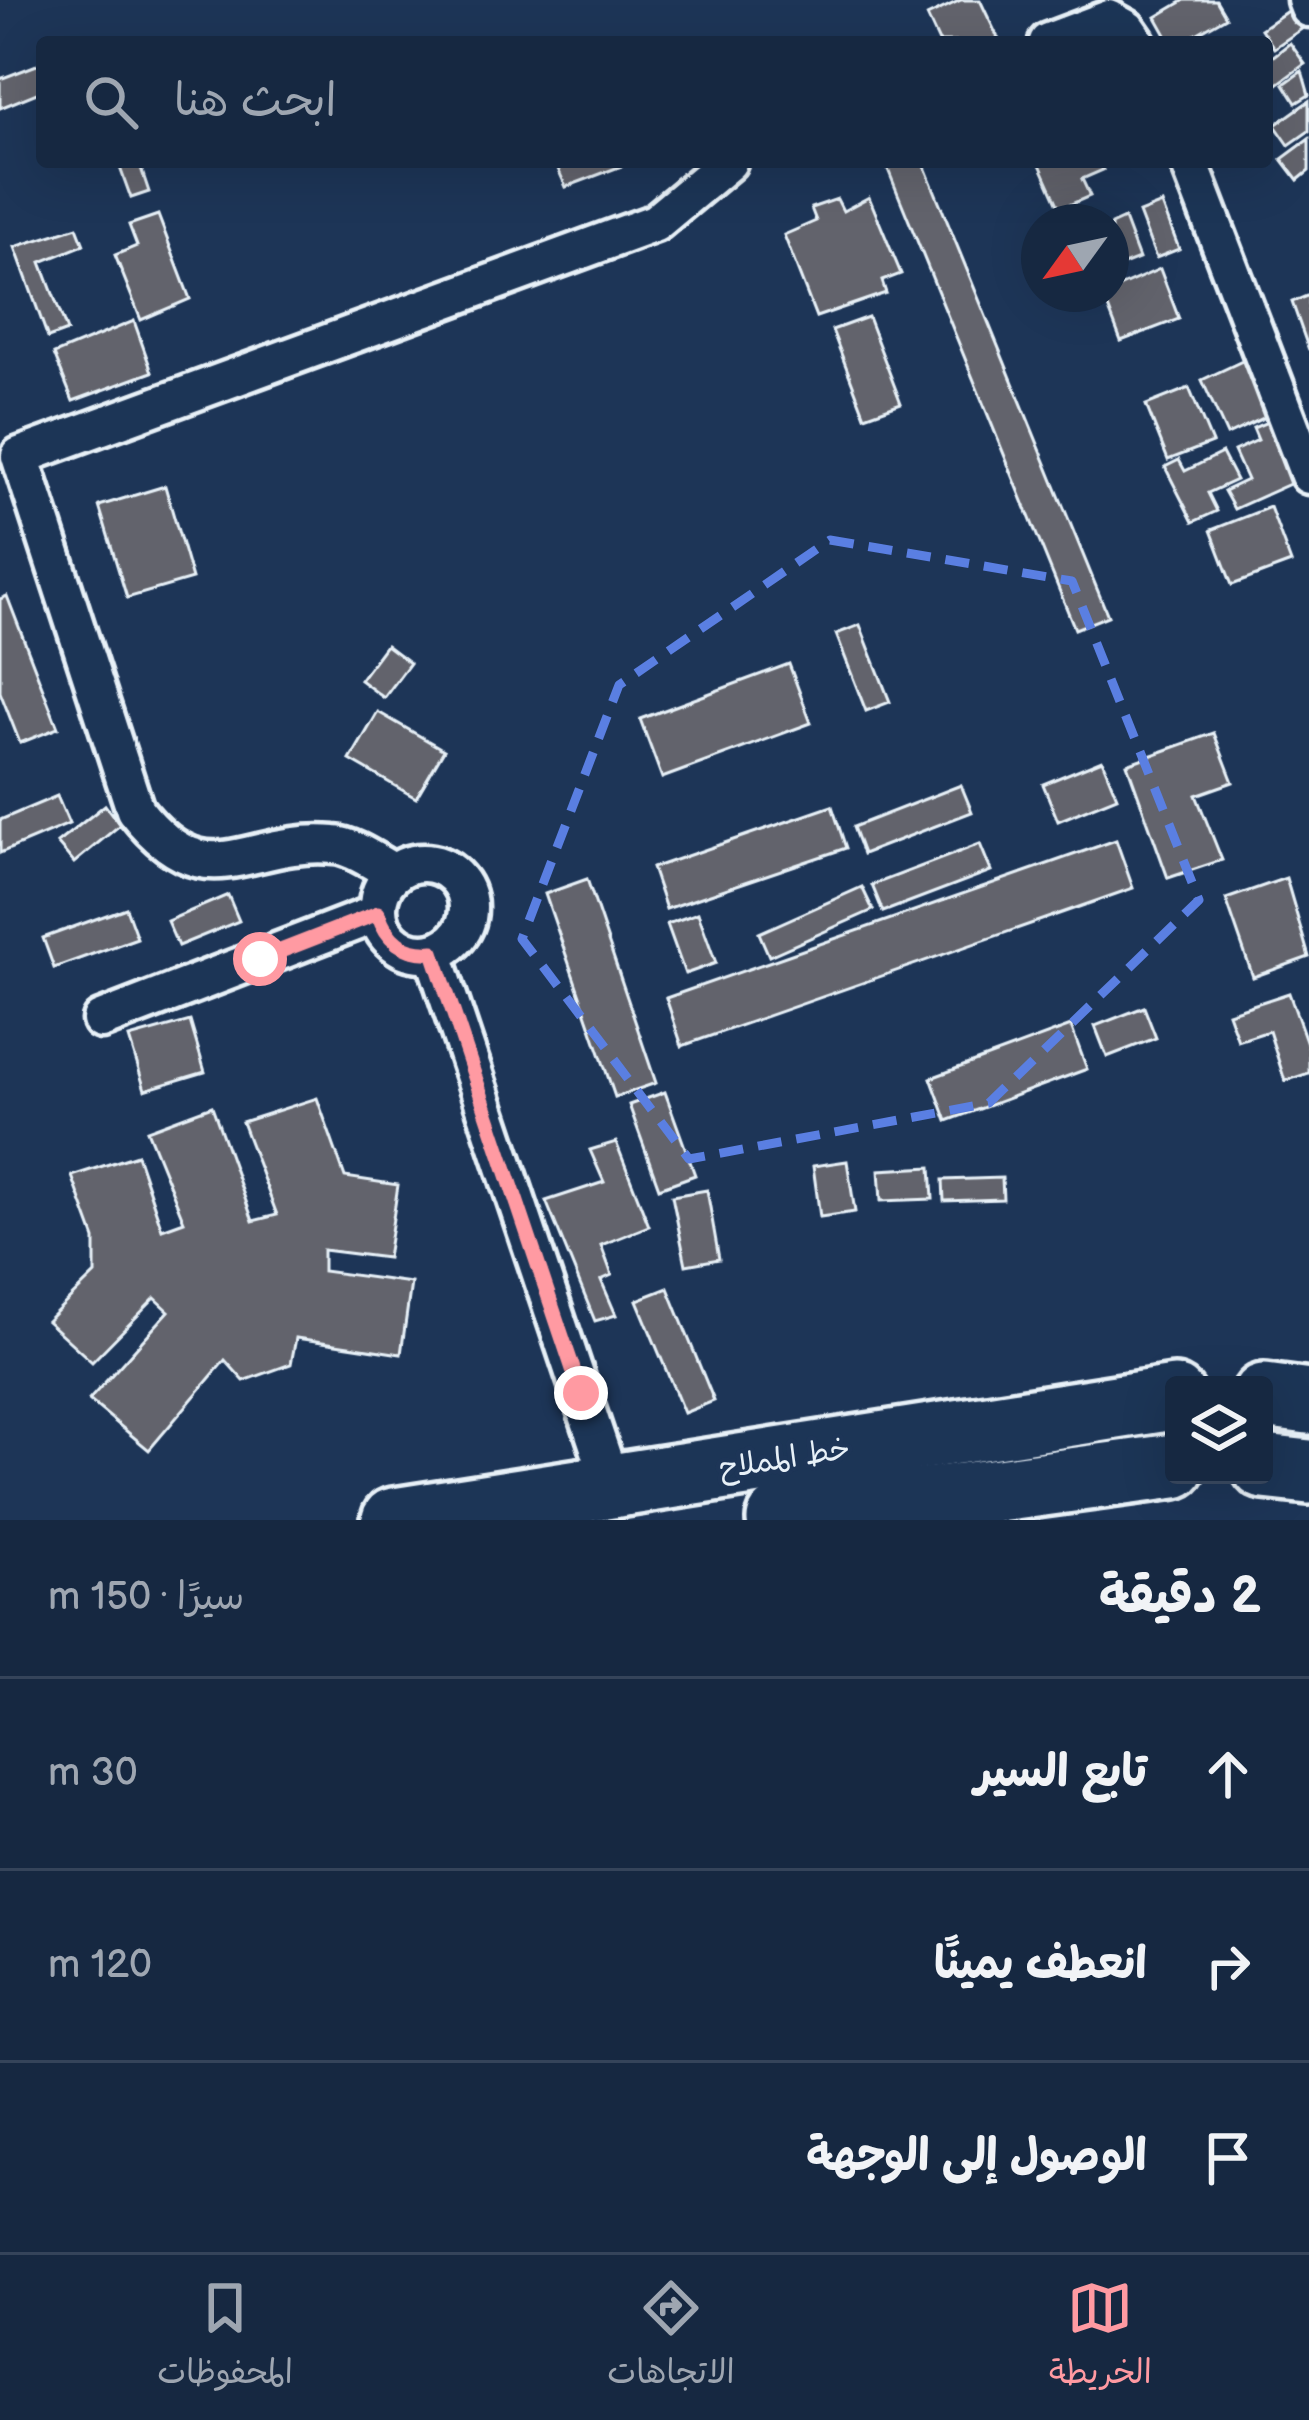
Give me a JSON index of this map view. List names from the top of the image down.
{
  "streets": {
    "highway": ["خط المملاح"]
  },
  "north": "bottom left",
  "page": {
    "search": "ابحث هنا",
    "heading": ["2 دقيقة", "سيرًا · 150 m"],
    "list": [
      ["تابع السير", "30 m"],
      ["انعطف يمينًا", "120 m"],
      "الوصول إلى الوجهة"
    ],
    "nav": ["الخريطة", "الاتجاهات", "المحفوظات"]
  }
}
